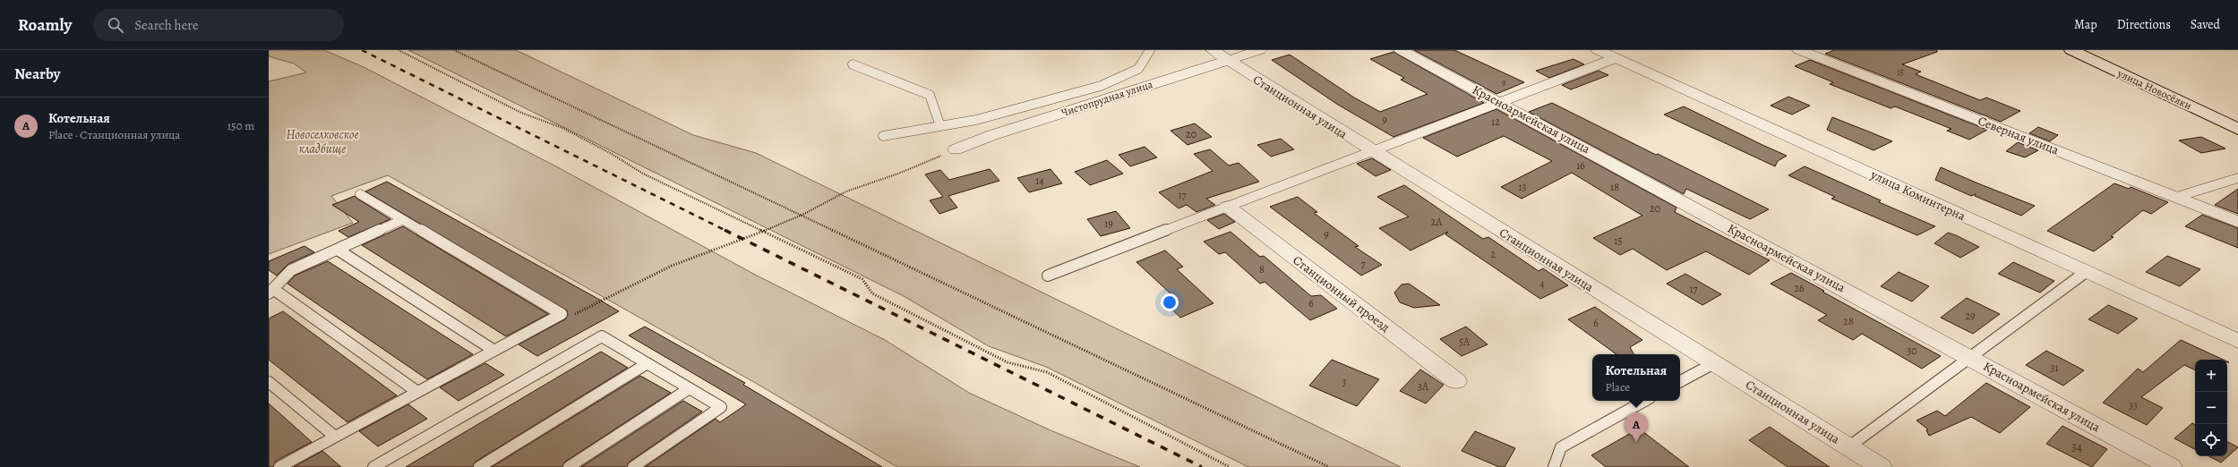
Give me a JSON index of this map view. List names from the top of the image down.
{
  "streets": {
    "street": [
      "улица Новосёлки",
      "Чистопрудная улица",
      "Станционная улица",
      "Красноармейская улица",
      "Северная улица",
      "улица Коминтерна",
      "Станционный проезд"
    ]
  },
  "crossings": [
    ["Чистопрудная улица", "Станционная улица"]
  ],
  "parks": ["Новоселковское кладбище"],
  "house_numbers": [
    "15",
    "9",
    "9",
    "12",
    "20",
    "16",
    "14",
    "13",
    "18",
    "17",
    "20",
    "2А",
    "19",
    "9",
    "15",
    "2",
    "7",
    "8",
    "4",
    "26",
    "17",
    "6",
    "29",
    "28",
    "6",
    "5А",
    "30",
    "31",
    "3",
    "3А",
    "33",
    "34"
  ],
  "page": {
    "header": "Roamly",
    "search": "Search here",
    "nav": ["Map", "Directions", "Saved"],
    "heading": "Nearby",
    "list": [
      {
        "mark": "A",
        "name": "Котельная",
        "note": "Place · Станционная улица",
        "value": "150 m"
      }
    ],
    "popup": ["Котельная", "Place"],
    "map_buttons": ["+", "−"],
    "pins": "A"
  }
}
